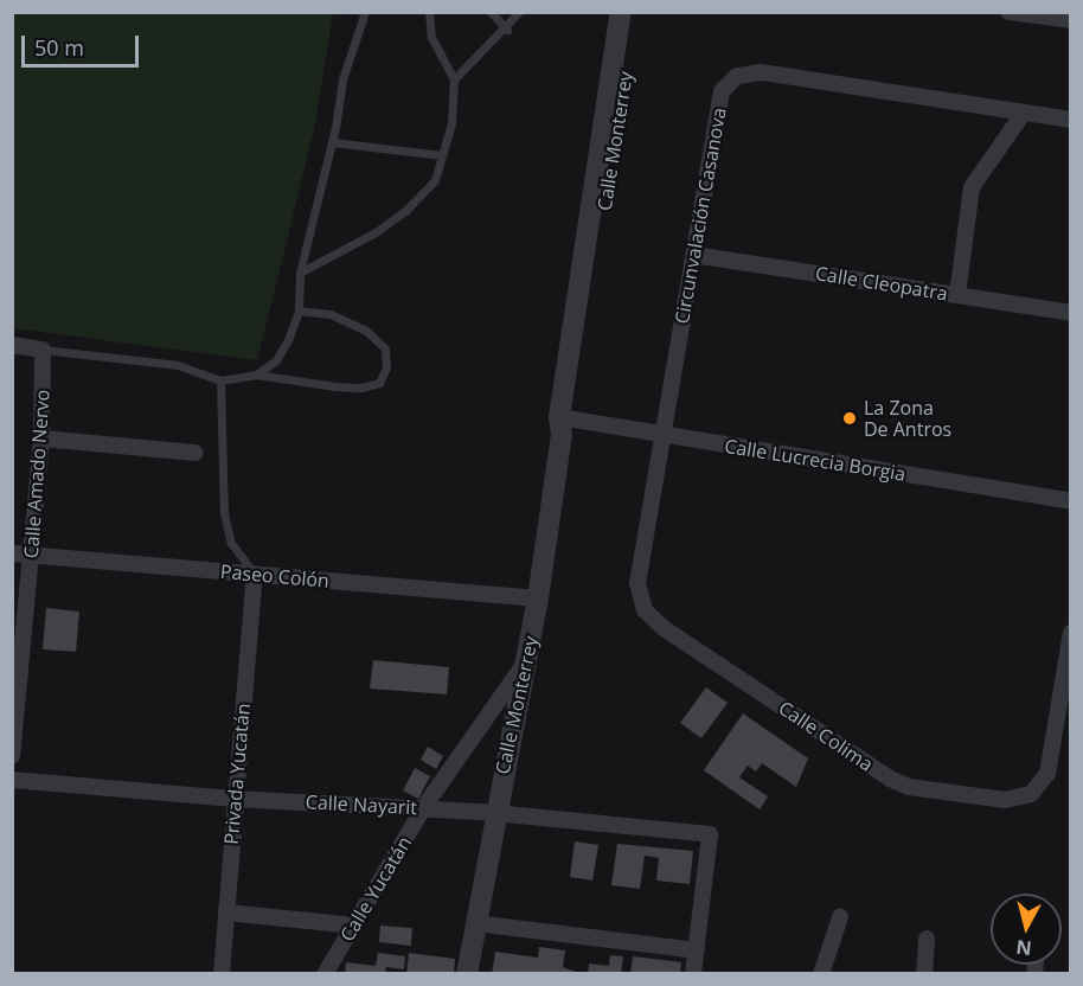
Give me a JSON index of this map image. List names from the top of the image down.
{
  "streets": {
    "street": [
      "Calle Monterrey",
      "Circunvalación Casanova",
      "Calle Cleopatra",
      "Calle Lucrecia Borgia",
      "Calle Amado Nervo",
      "Paseo Colón",
      "Calle Colima",
      "Privada Yucatán",
      "Calle Nayarit",
      "Calle Yucatán"
    ]
  },
  "crossings": [
    ["Calle Monterrey", "Calle Lucrecia Borgia"],
    ["Calle Monterrey", "Paseo Colón"],
    ["Calle Monterrey", "Calle Nayarit"],
    ["Calle Monterrey", "Calle Yucatán"],
    ["Circunvalación Casanova", "Calle Cleopatra"],
    ["Circunvalación Casanova", "Calle Lucrecia Borgia"],
    ["Circunvalación Casanova", "Calle Colima"],
    ["Calle Amado Nervo", "Paseo Colón"],
    ["Paseo Colón", "Privada Yucatán"],
    ["Privada Yucatán", "Calle Nayarit"],
    ["Calle Nayarit", "Calle Yucatán"]
  ],
  "places": ["La Zona De Antros"],
  "scale_bar": "50 m",
  "north": "bottom"
}
